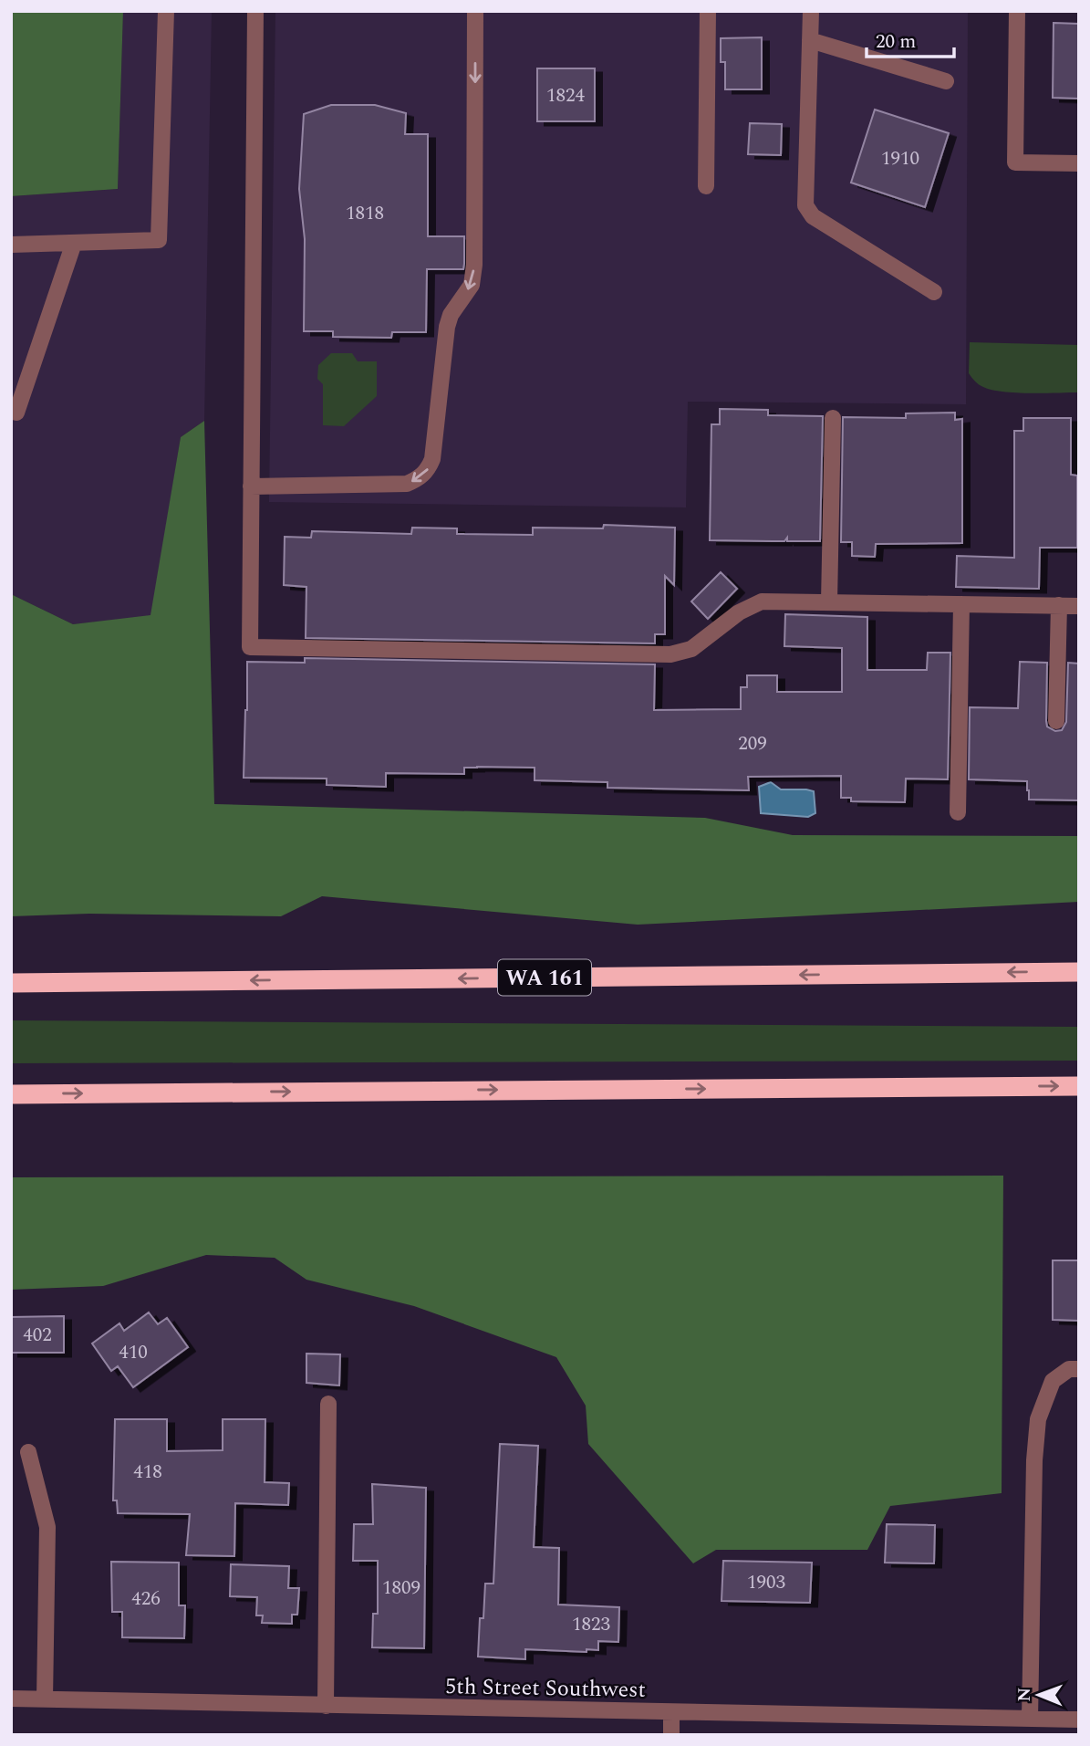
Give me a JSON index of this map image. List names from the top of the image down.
{
  "streets": {
    "highway": ["WA 161"],
    "street": ["5th Street Southwest"]
  },
  "house_numbers": [
    "1824",
    "1910",
    "1818",
    "209",
    "402",
    "410",
    "418",
    "1903",
    "1809",
    "426",
    "1823"
  ],
  "scale_bar": "20 m",
  "north": "left"
}
